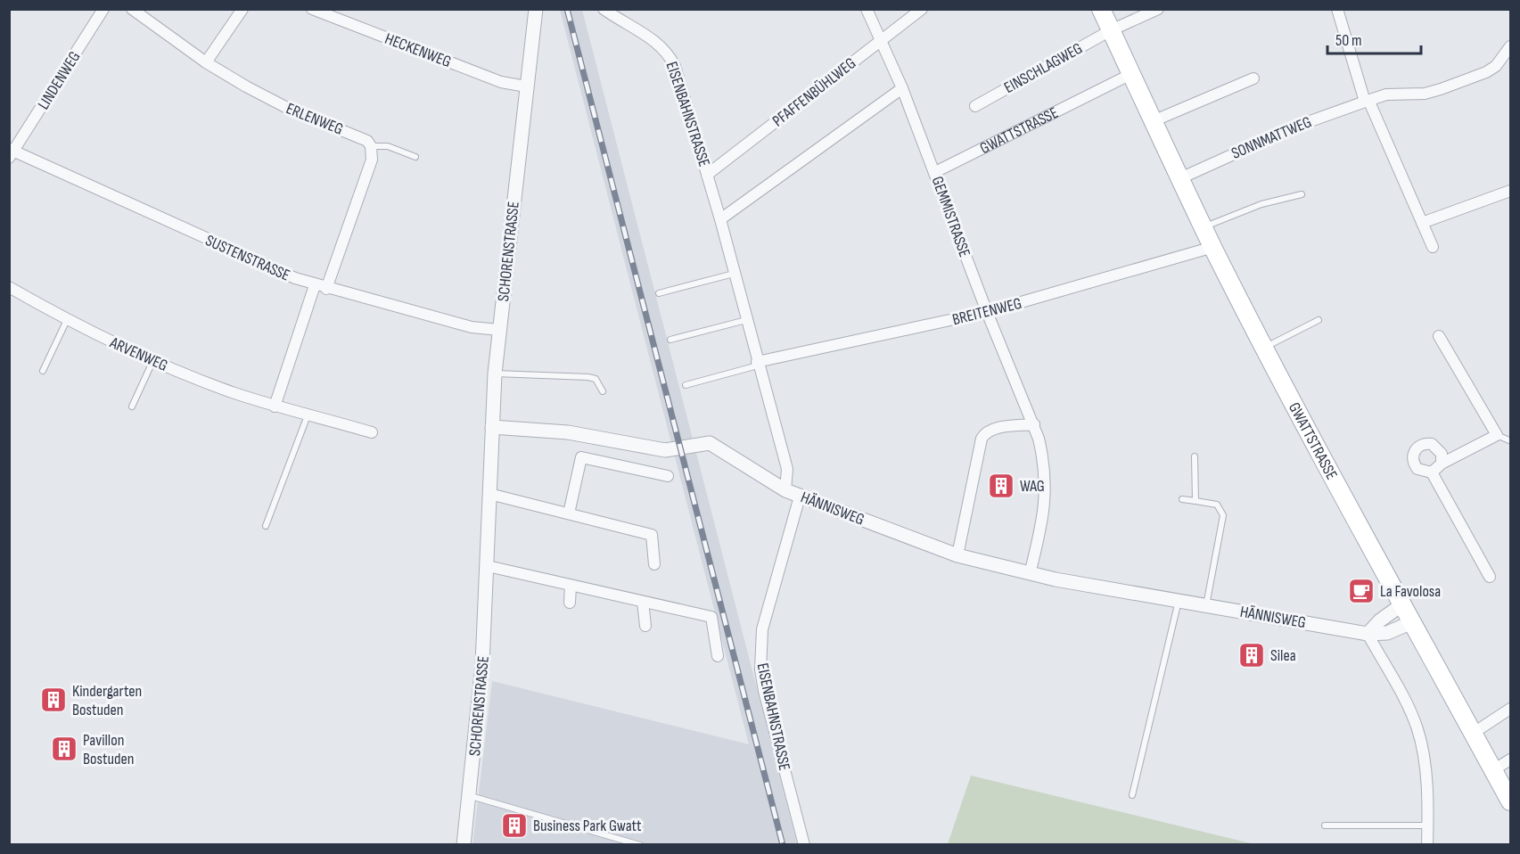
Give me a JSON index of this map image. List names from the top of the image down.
{
  "streets": {
    "main road": ["GWATTSTRASSE"],
    "street": [
      "HECKENWEG",
      "EINSCHLAGWEG",
      "LINDENWEG",
      "PFAFFENBÜHLWEG",
      "EISENBAHNSTRASSE",
      "ERLENWEG",
      "SONNMATTWEG",
      "GEMMISTRASSE",
      "SCHORENSTRASSE",
      "SUSTENSTRASSE",
      "BREITENWEG",
      "ARVENWEG",
      "HÄNNISWEG"
    ]
  },
  "crossings": [
    ["HECKENWEG", "SCHORENSTRASSE"],
    ["EINSCHLAGWEG", "GWATTSTRASSE"],
    ["LINDENWEG", "SUSTENSTRASSE"],
    ["PFAFFENBÜHLWEG", "EISENBAHNSTRASSE"],
    ["PFAFFENBÜHLWEG", "GEMMISTRASSE"],
    ["EISENBAHNSTRASSE", "BREITENWEG"],
    ["EISENBAHNSTRASSE", "HÄNNISWEG"],
    ["GWATTSTRASSE", "SONNMATTWEG"],
    ["GWATTSTRASSE", "GEMMISTRASSE"],
    ["GWATTSTRASSE", "BREITENWEG"],
    ["GWATTSTRASSE", "HÄNNISWEG"],
    ["GEMMISTRASSE", "BREITENWEG"],
    ["GEMMISTRASSE", "HÄNNISWEG"],
    ["SCHORENSTRASSE", "SUSTENSTRASSE"],
    ["SCHORENSTRASSE", "HÄNNISWEG"]
  ],
  "places": {
    "building": [
      "WAG",
      "Silea",
      "Kindergarten Bostuden",
      "Pavillon Bostuden",
      "Business Park Gwatt"
    ],
    "cafe": ["La Favolosa"]
  },
  "scale_bar": "50 m"
}
